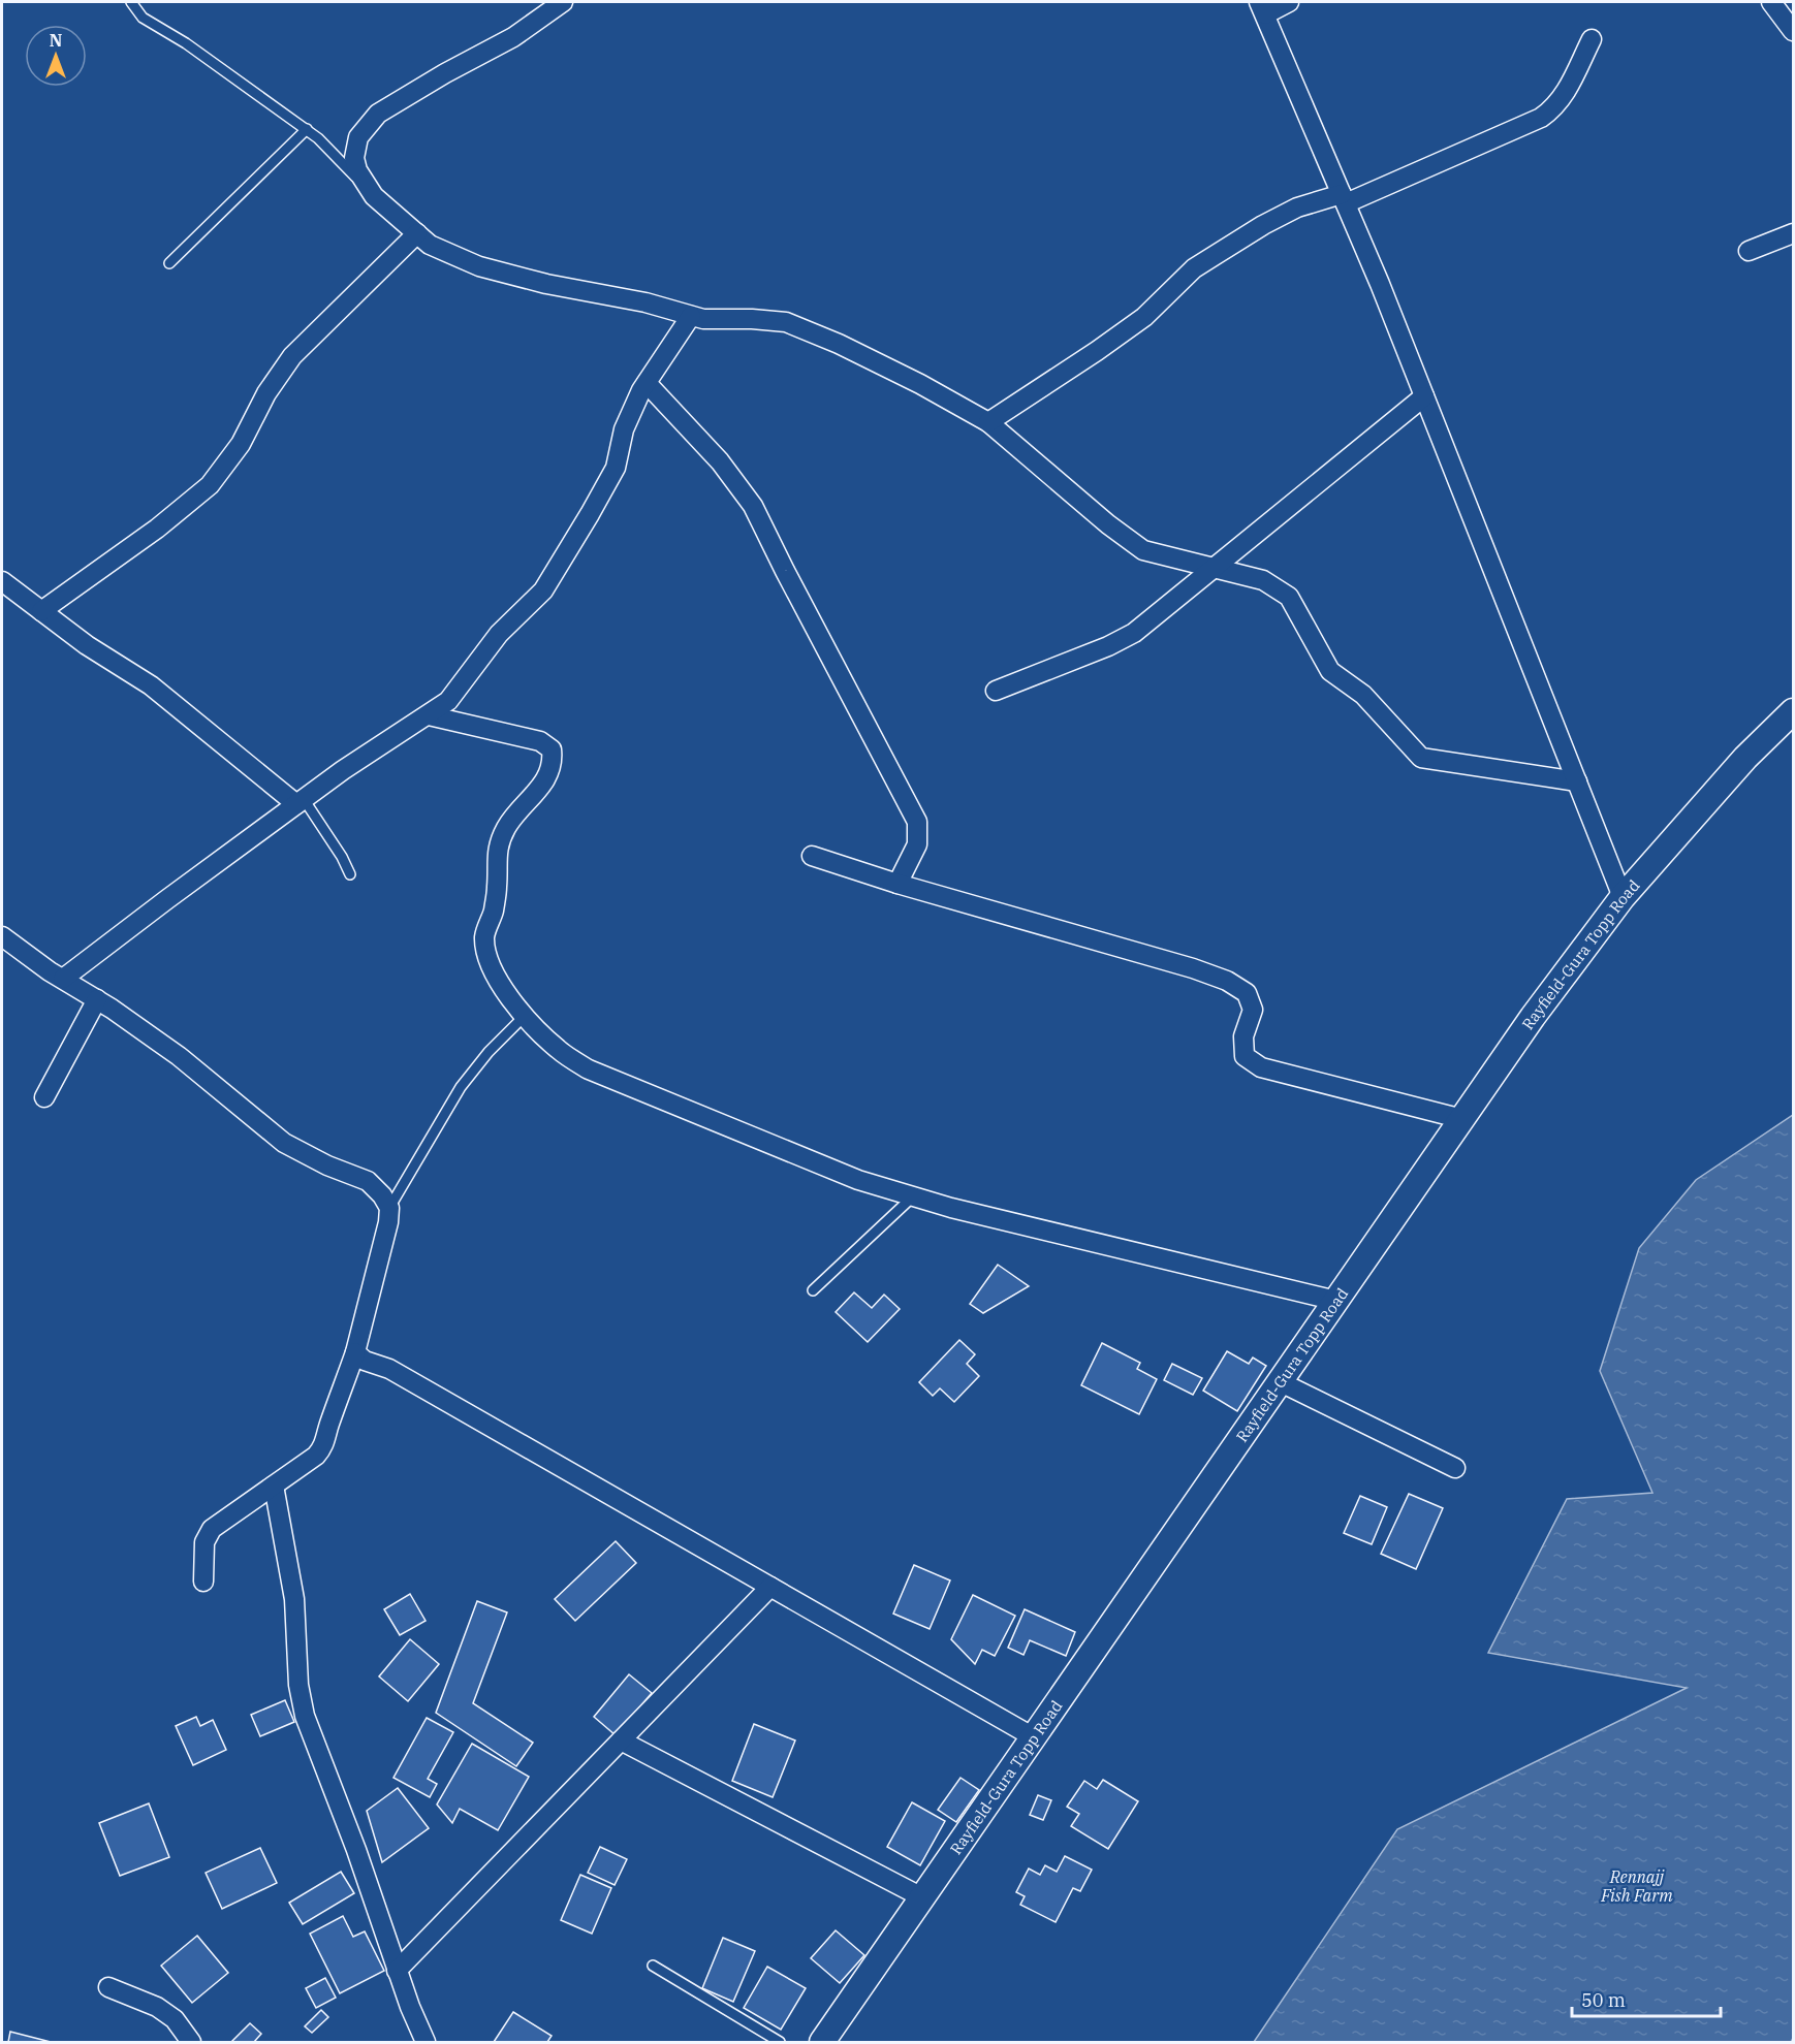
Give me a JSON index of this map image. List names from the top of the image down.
{
  "streets": {
    "street": ["Rayfield-Gura Topp Road"]
  },
  "water": ["Rennajj Fish Farm"],
  "scale_bar": "50 m",
  "north": "top"
}
